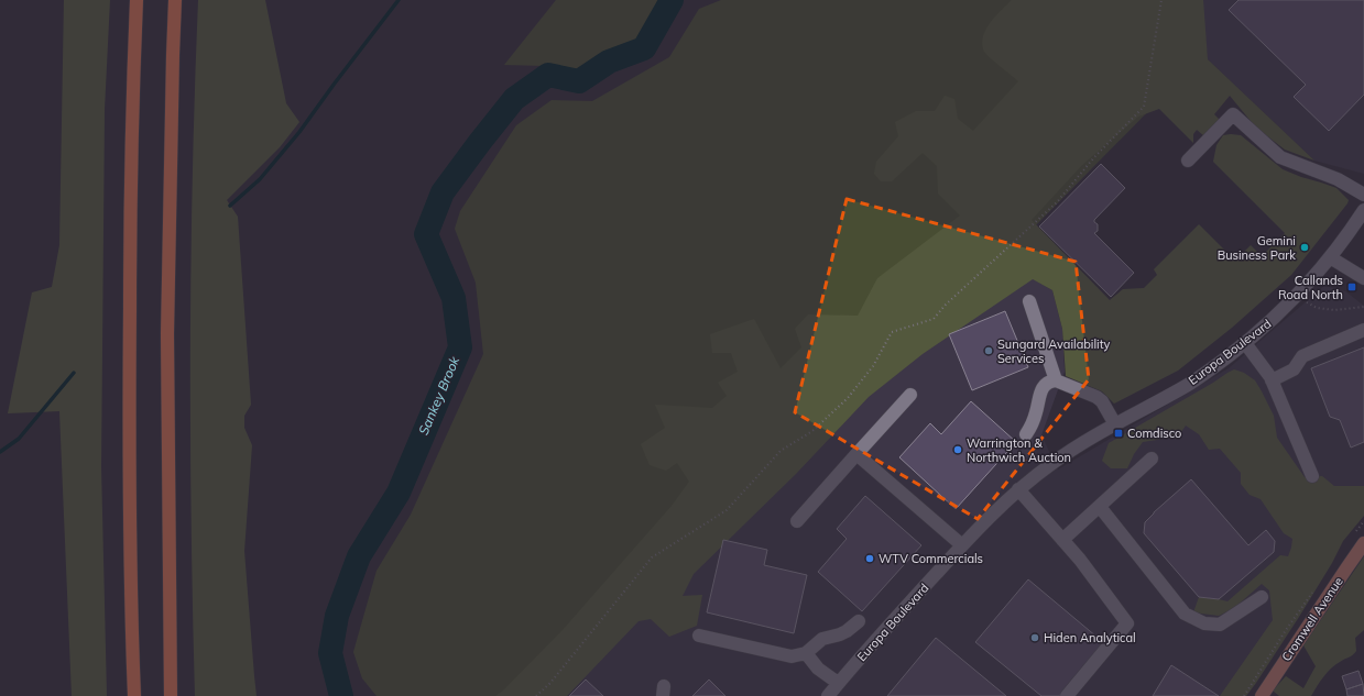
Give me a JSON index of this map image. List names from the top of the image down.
{
  "streets": {
    "main road": ["Cromwell Avenue"],
    "street": ["Europa Boulevard"]
  },
  "water": ["Sankey Brook"],
  "places": {
    "other": [
      "Gemini Business Park",
      "Sungard Availability Services",
      "Warrington & Northwich Auction",
      "WTV Commercials",
      "Hiden Analytical"
    ],
    "transit": ["Callands Road North", "Comdisco"]
  }
}
